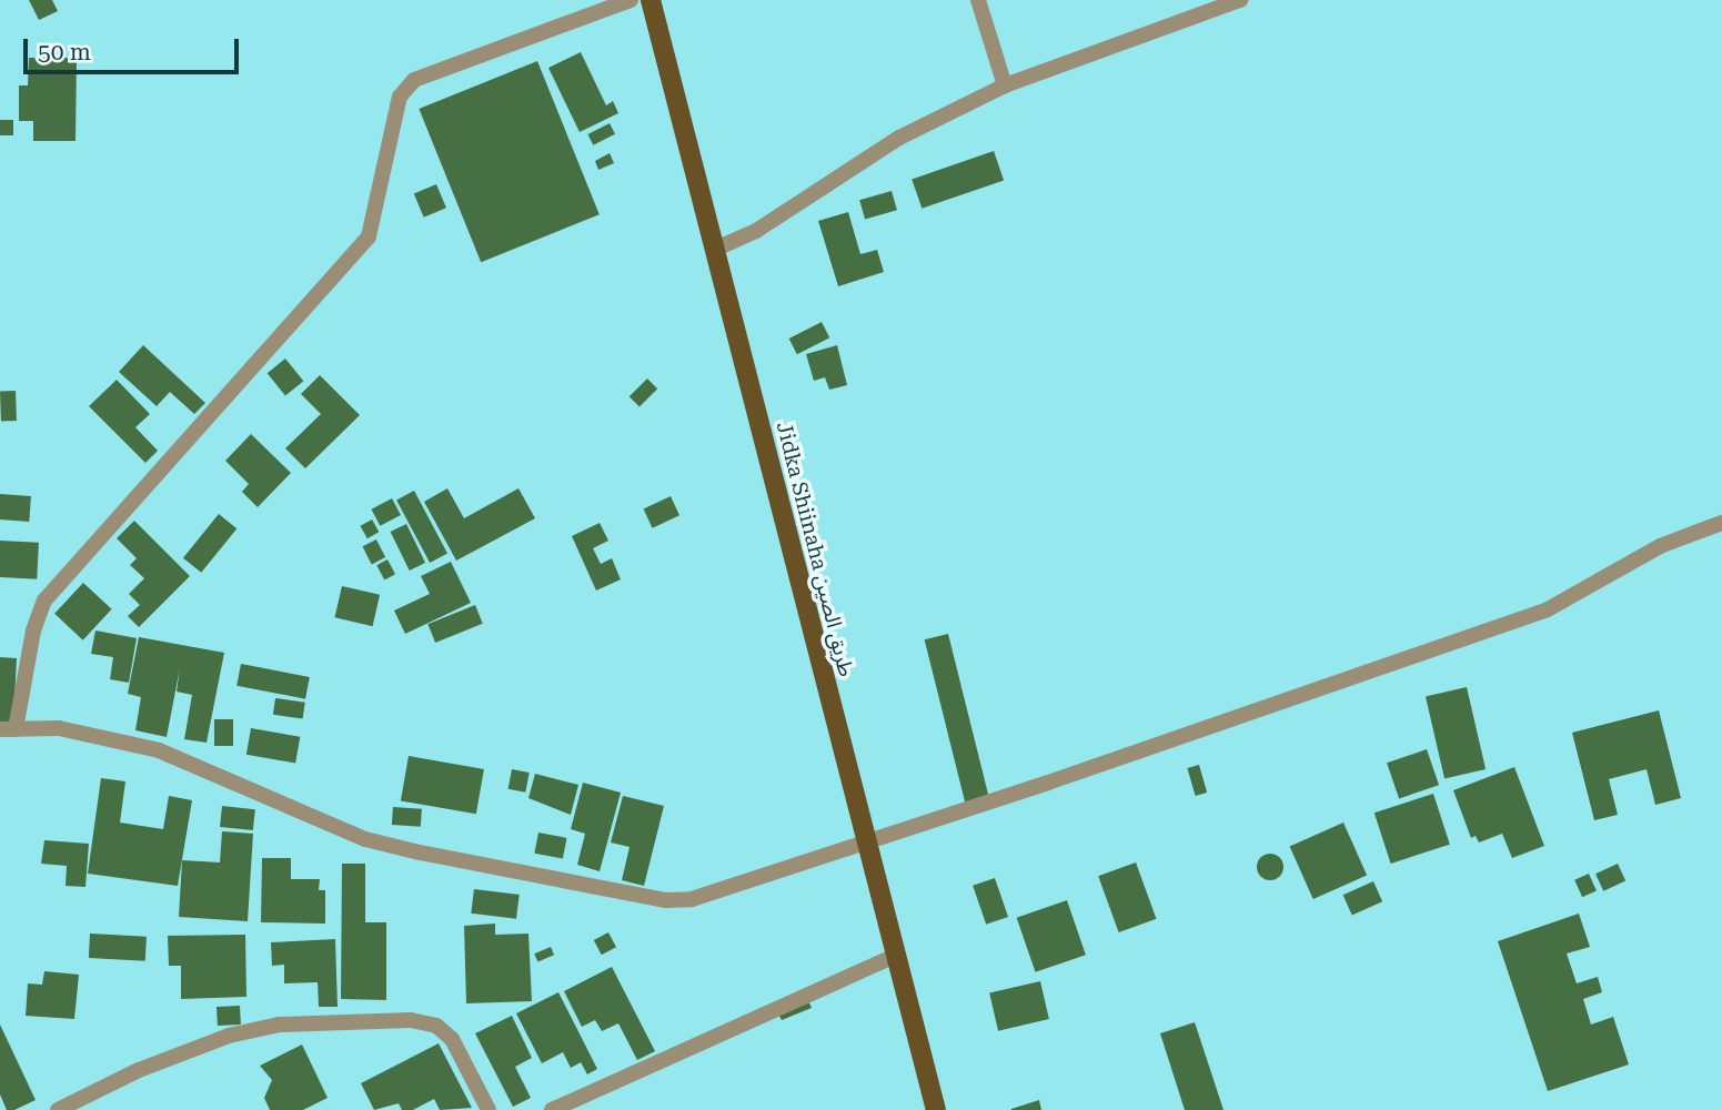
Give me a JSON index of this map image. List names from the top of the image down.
{
  "streets": {
    "main road": ["Jidka Shiinaha طريق الصين"]
  },
  "scale_bar": "50 m"
}
